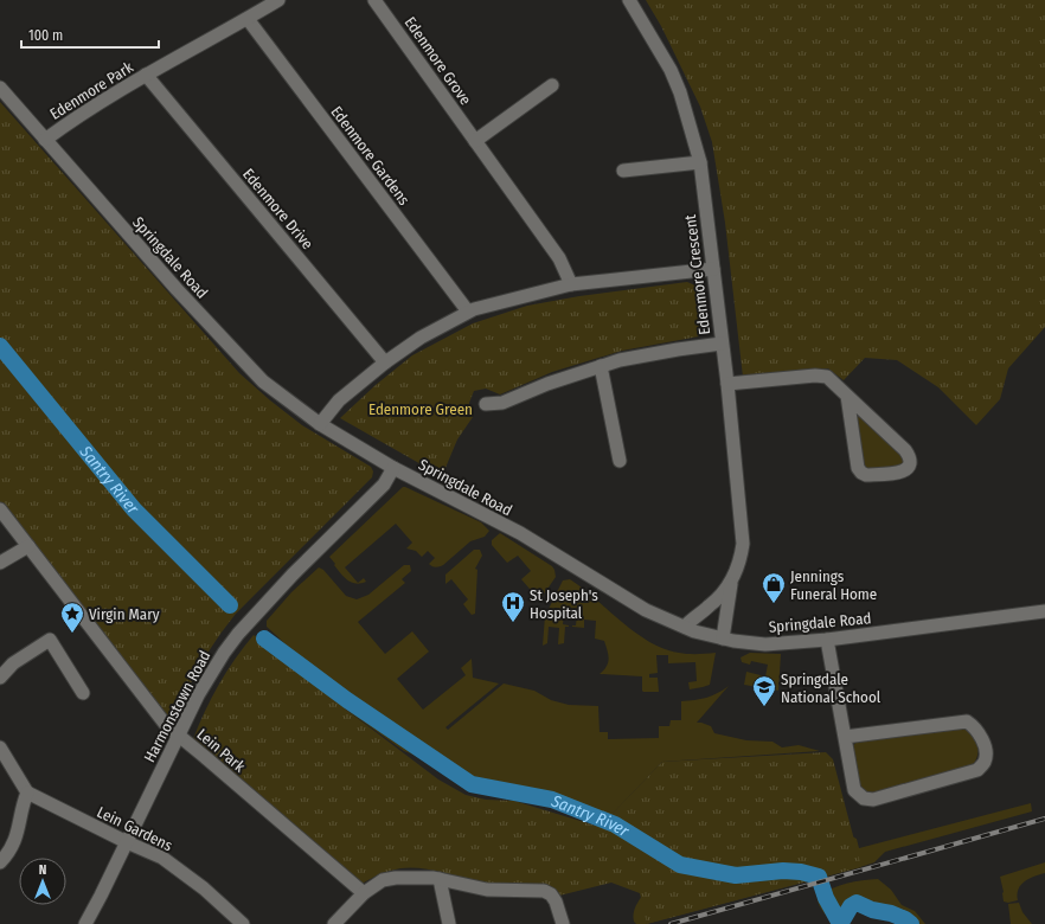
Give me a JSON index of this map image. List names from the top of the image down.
{
  "streets": {
    "street": [
      "Edenmore Grove",
      "Edenmore Park",
      "Edenmore Gardens",
      "Edenmore Drive",
      "Springdale Road",
      "Edenmore Crescent",
      "Harmonstown Road",
      "Lein Park",
      "Lein Gardens"
    ]
  },
  "crossings": [
    ["Edenmore Park", "Edenmore Gardens"],
    ["Edenmore Park", "Edenmore Drive"],
    ["Edenmore Park", "Springdale Road"],
    ["Springdale Road", "Edenmore Crescent"],
    ["Springdale Road", "Harmonstown Road"],
    ["Harmonstown Road", "Lein Park"],
    ["Harmonstown Road", "Lein Gardens"]
  ],
  "water": ["Santry River"],
  "parks": ["Edenmore Green"],
  "places": {
    "shop": ["Jennings Funeral Home"],
    "hospital": ["St Joseph's Hospital"],
    "place": ["Virgin Mary"],
    "school or university": ["Springdale National School"]
  },
  "scale_bar": "100 m",
  "north": "top"
}
